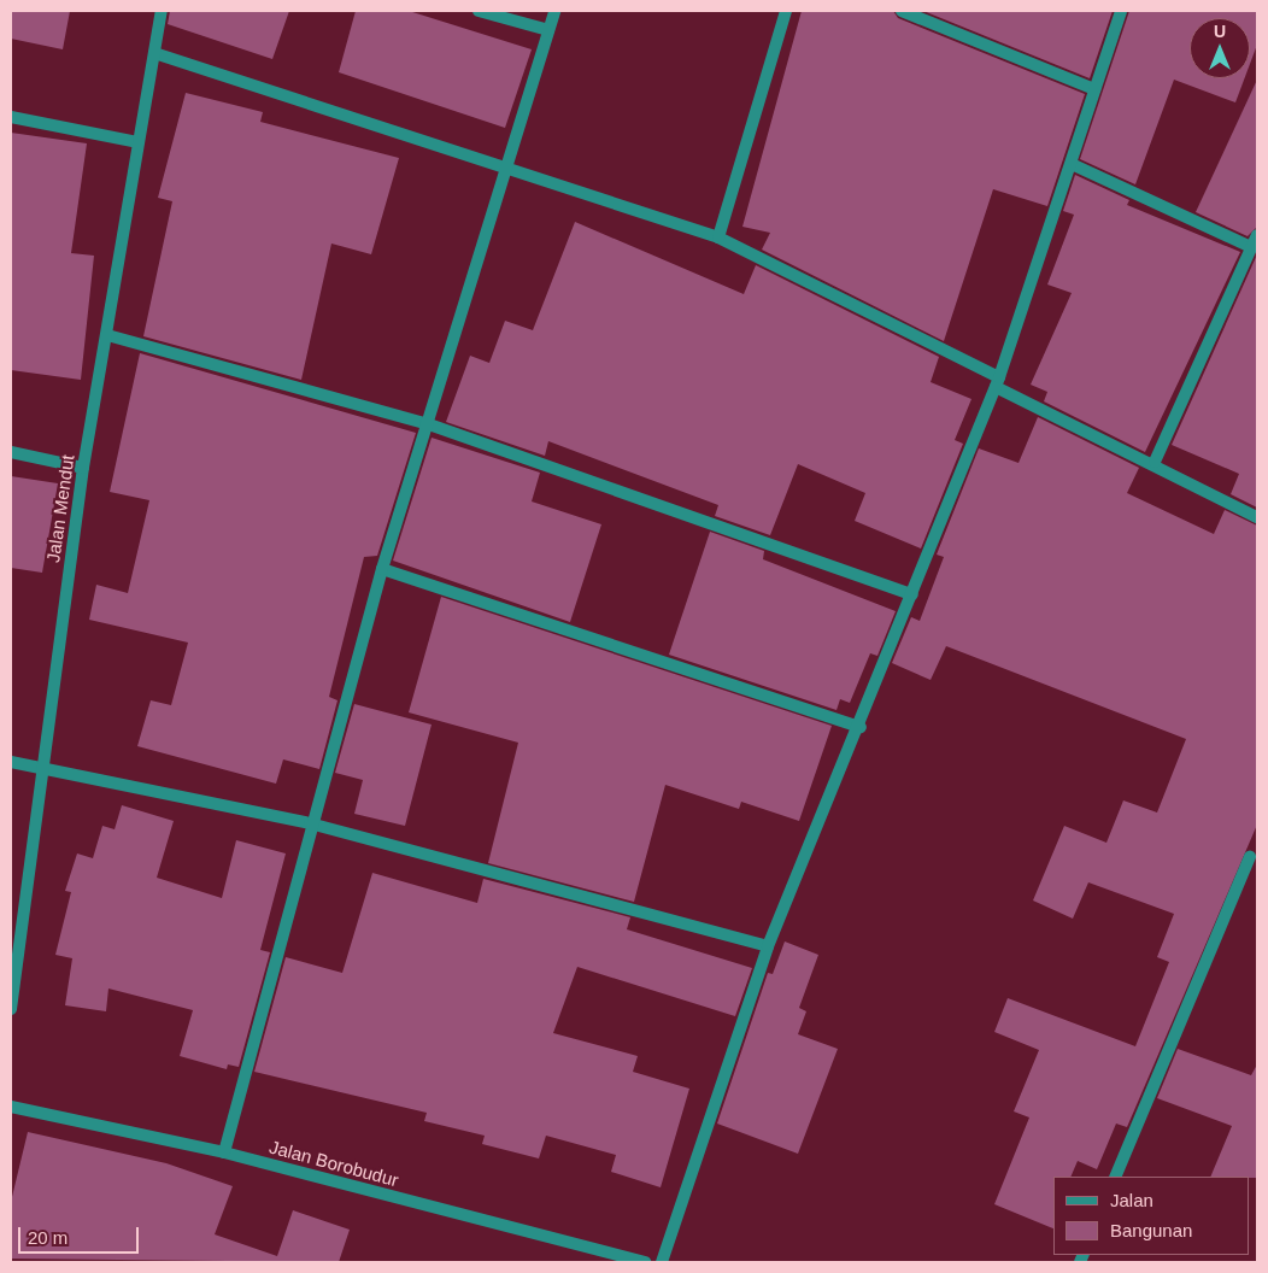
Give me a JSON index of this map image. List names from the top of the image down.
{
  "streets": {
    "street": ["Jalan Mendut", "Jalan Borobudur"]
  },
  "legend": ["Jalan", "Bangunan"],
  "scale_bar": "20 m",
  "north": "top"
}
